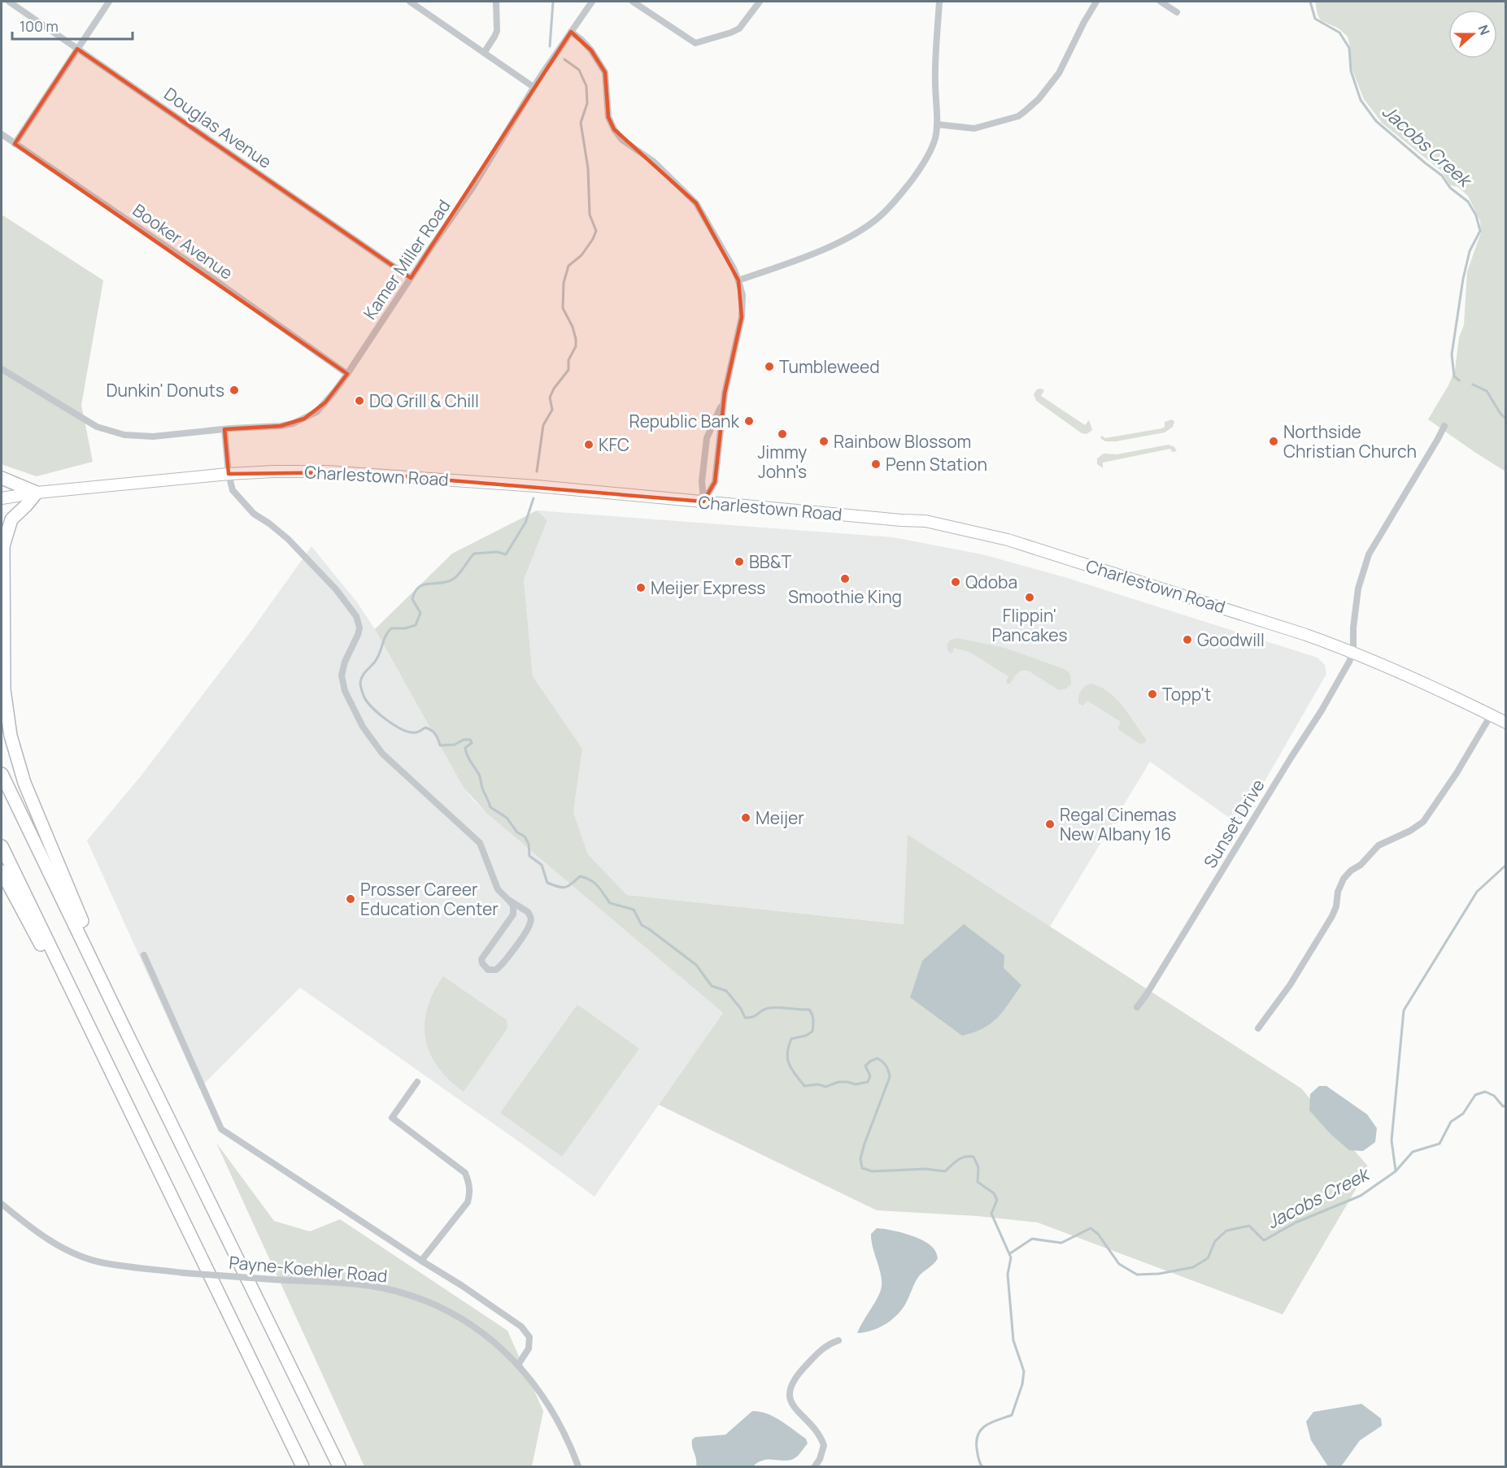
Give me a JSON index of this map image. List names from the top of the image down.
{
  "streets": {
    "main road": ["Charlestown Road"],
    "street": [
      "Douglas Avenue",
      "Booker Avenue",
      "Kamer Miller Road",
      "Sunset Drive",
      "Payne-Koehler Road"
    ]
  },
  "crossings": [
    ["Douglas Avenue", "Kamer Miller Road"],
    ["Booker Avenue", "Kamer Miller Road"],
    ["Charlestown Road", "Sunset Drive"]
  ],
  "water": ["Jacobs Creek"],
  "places": [
    "Tumbleweed",
    "Dunkin' Donuts",
    "DQ Grill & Chill",
    "Republic Bank",
    "Jimmy John's",
    "Rainbow Blossom",
    "Northside Christian Church",
    "KFC",
    "Penn Station",
    "BB&T",
    "Smoothie King",
    "Qdoba",
    "Meijer Express",
    "Flippin' Pancakes",
    "Goodwill",
    "Topp't",
    "Meijer",
    "Regal Cinemas New Albany 16",
    "Prosser Career Education Center"
  ],
  "scale_bar": "100 m",
  "north": "right"
}
